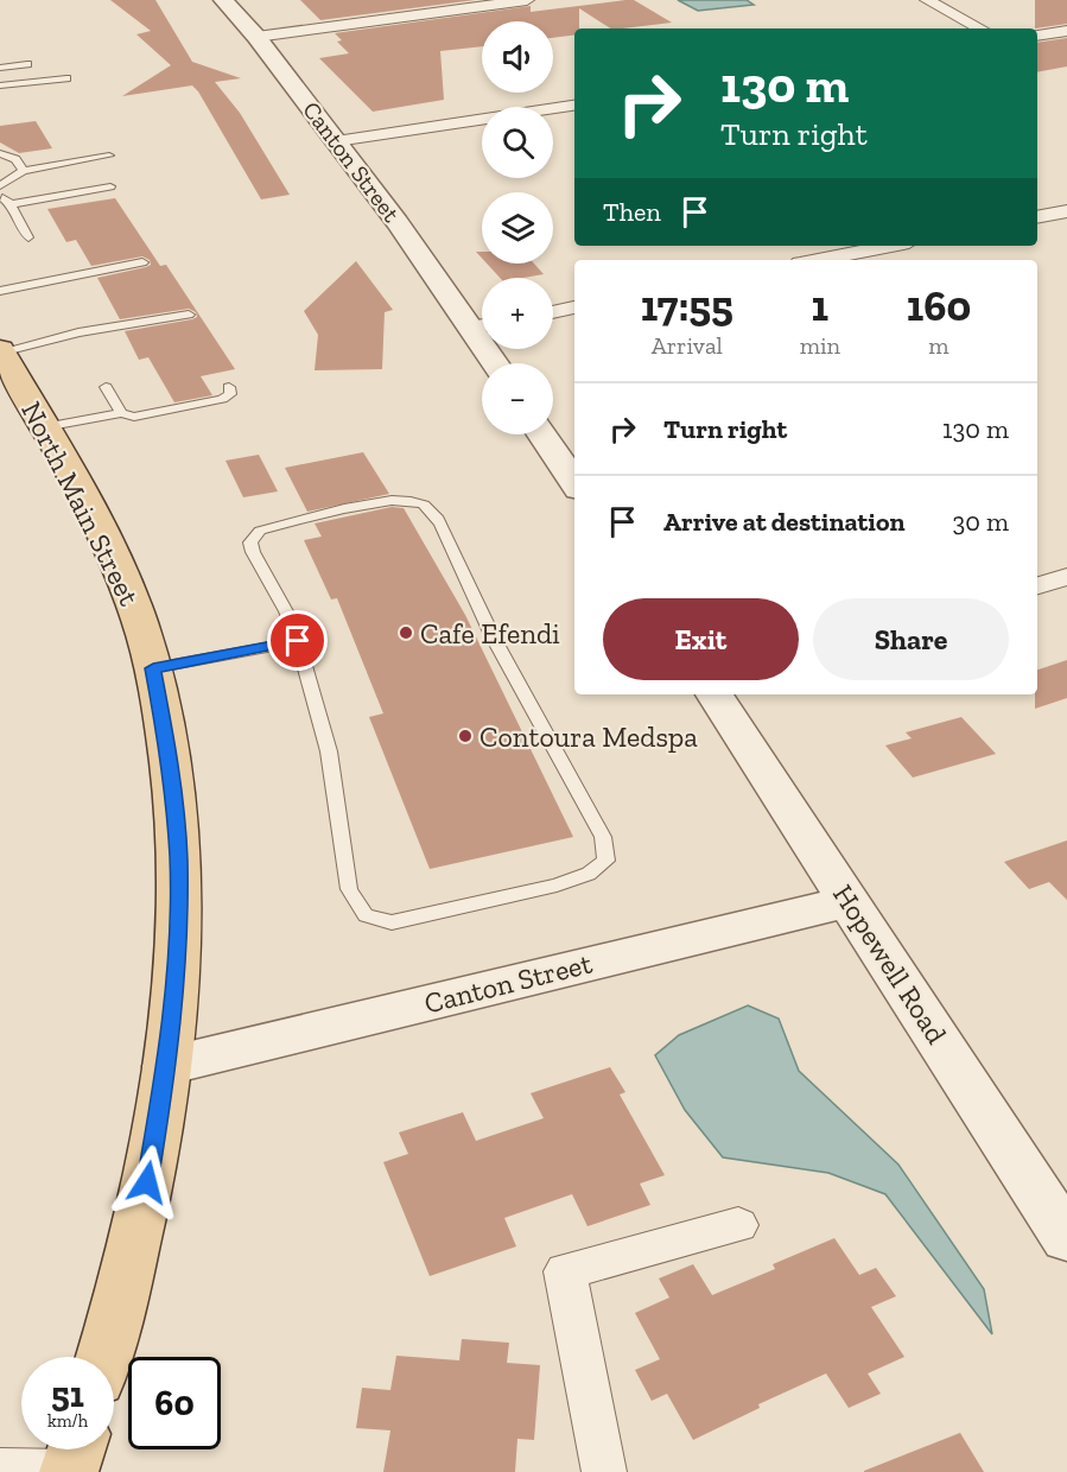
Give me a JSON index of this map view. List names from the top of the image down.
{
  "streets": {
    "main road": ["North Main Street"],
    "street": ["Canton Street", "Hopewell Road"]
  },
  "crossings": [
    ["Canton Street", "North Main Street"],
    ["Canton Street", "Hopewell Road"]
  ],
  "places": ["Cafe Efendi", "Contoura Medspa"],
  "page": {
    "map_buttons": ["+", "−"],
    "turn": ["130 m", "Turn right"],
    "then": "Then",
    "eta": [
      "17:55",
      "Arrival",
      "1",
      "min",
      "160",
      "m"
    ],
    "list": [
      {
        "name": "Turn right",
        "value": "130 m"
      },
      {
        "name": "Arrive at destination",
        "value": "30 m"
      }
    ],
    "buttons": ["Exit", "Share"],
    "speed": "51 km/h",
    "limit": "60"
  }
}
